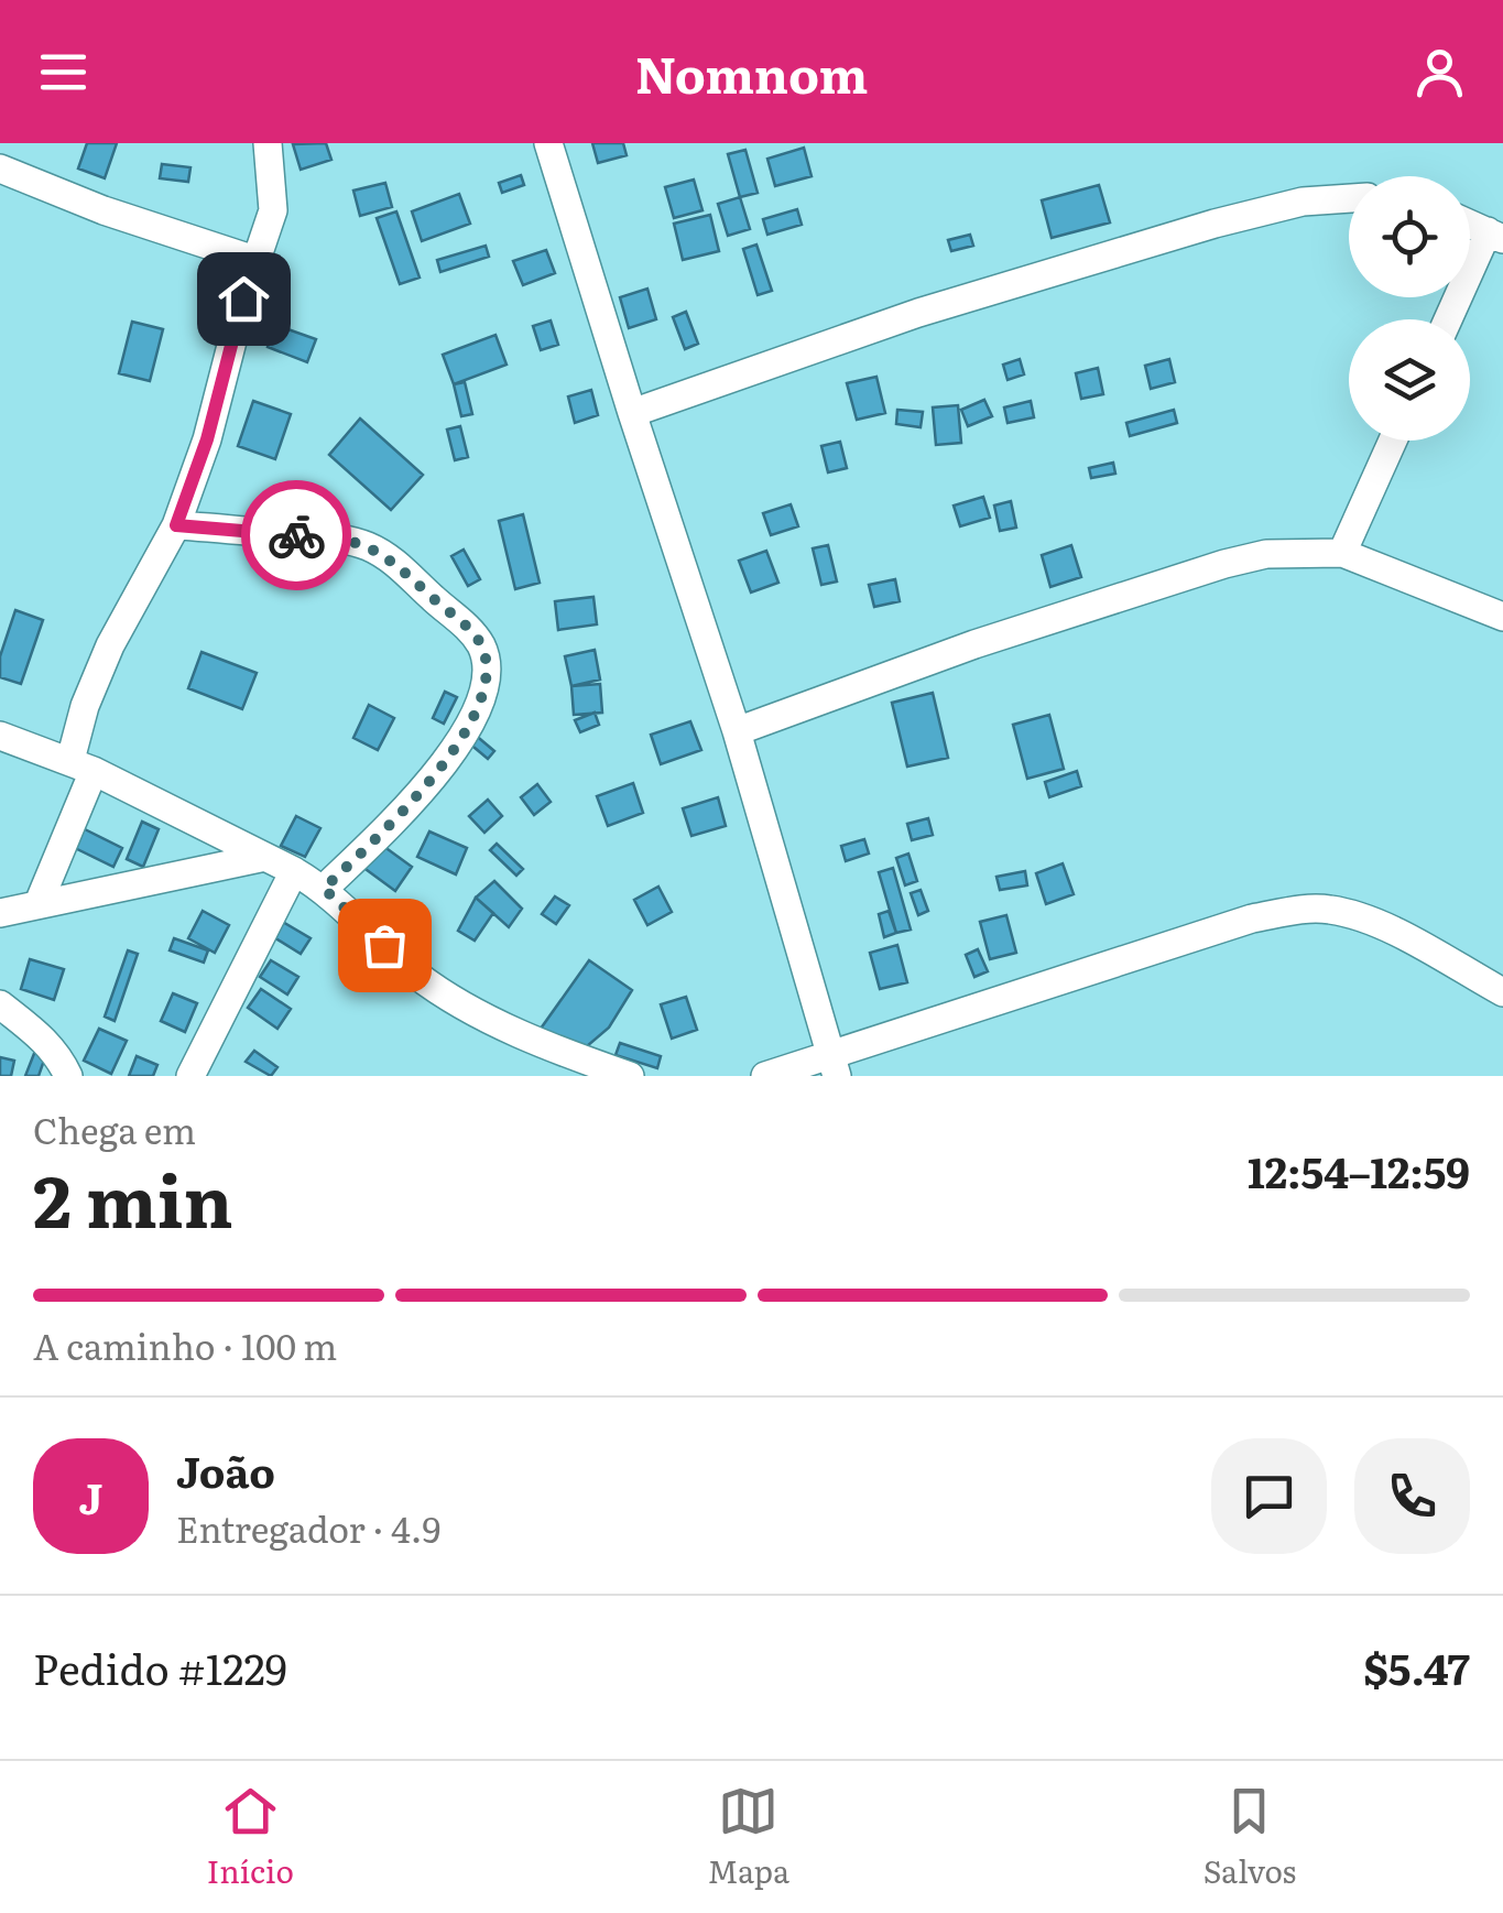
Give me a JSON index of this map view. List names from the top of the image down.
{
  "page": {
    "header": "Nomnom",
    "heading": ["2 min", "Chega em", "12:54–12:59"],
    "panel": [
      "João",
      "Entregador · 4.9",
      "Pedido #1229",
      "$5.47"
    ],
    "bar": "A caminho · 100 m",
    "round": "J",
    "tabs": ["Início", "Mapa", "Salvos"]
  }
}
